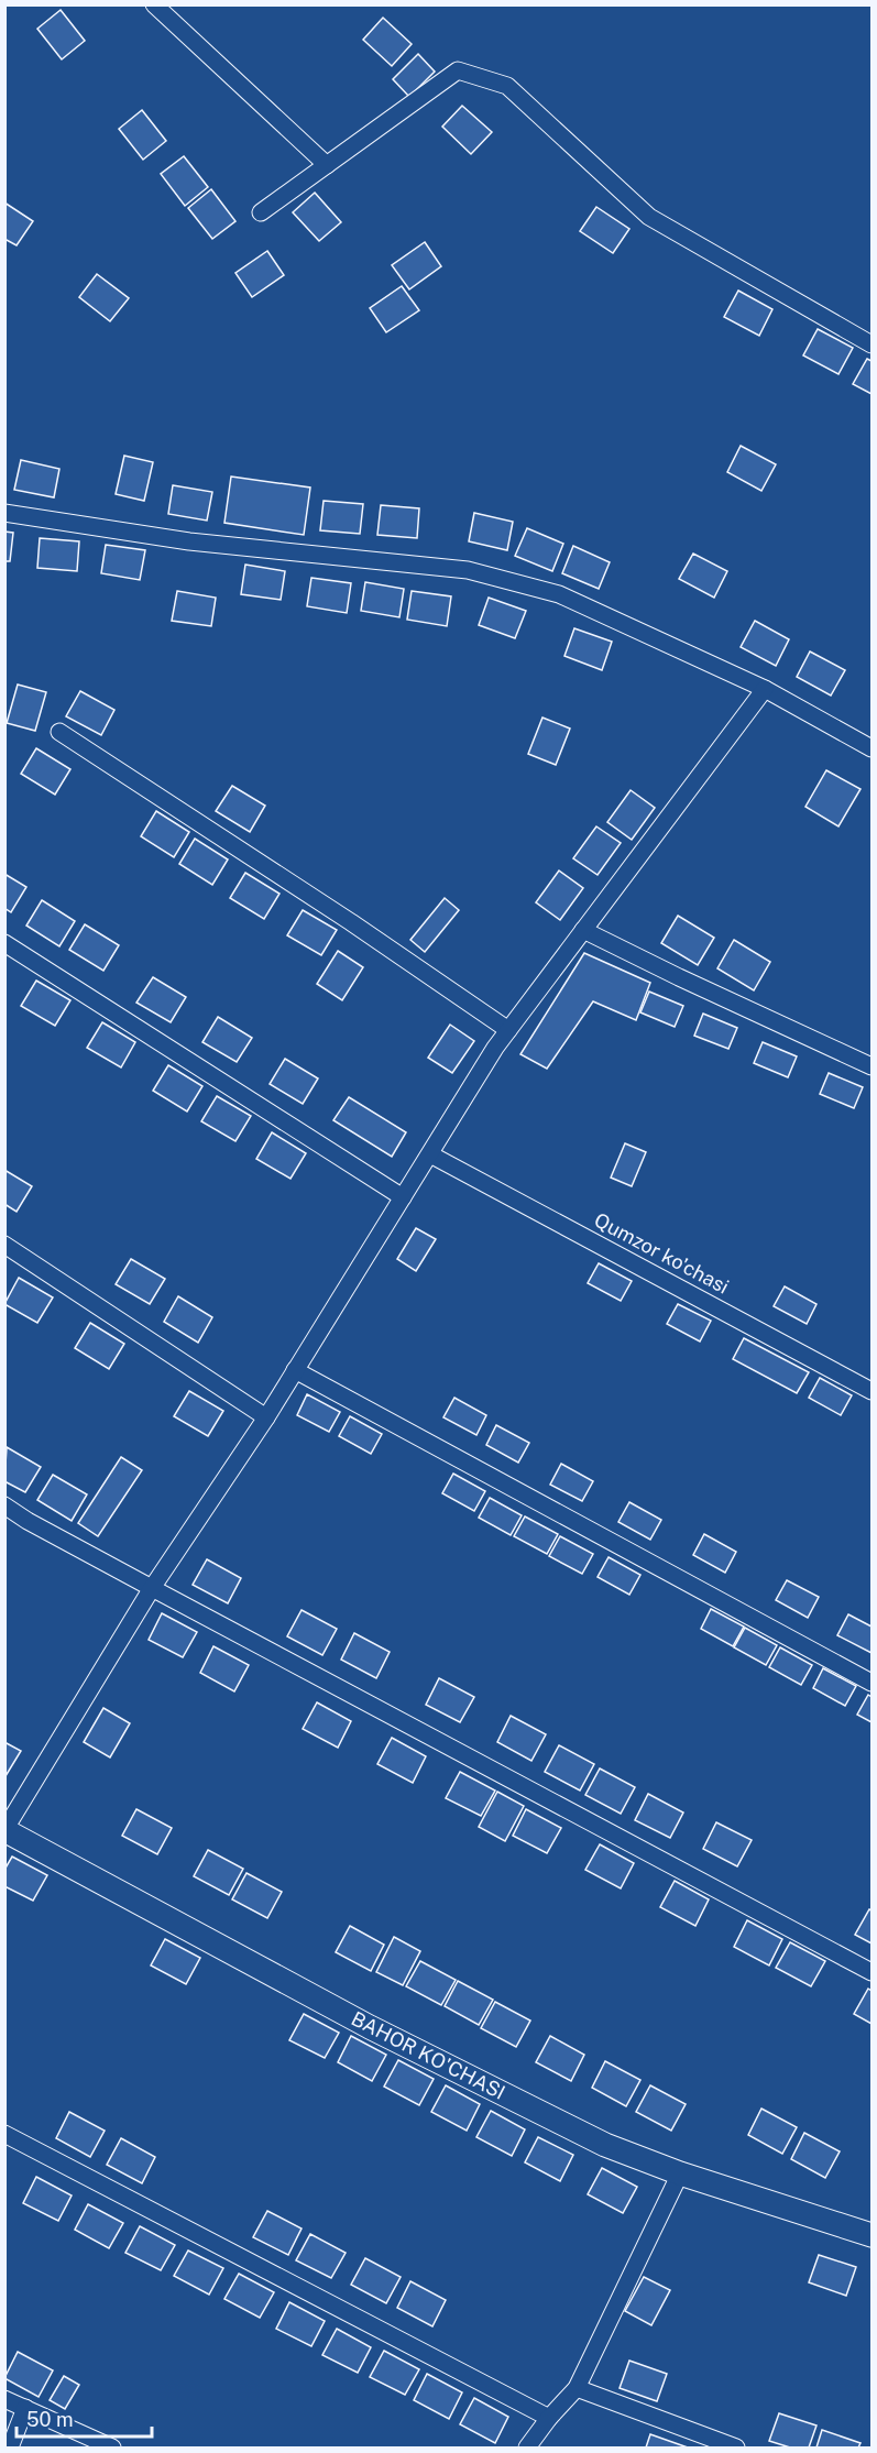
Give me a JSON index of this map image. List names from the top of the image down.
{
  "streets": {
    "street": ["Qumzor ko'chasi", "BAHOR KO'CHASI"]
  },
  "scale_bar": "50 m"
}
